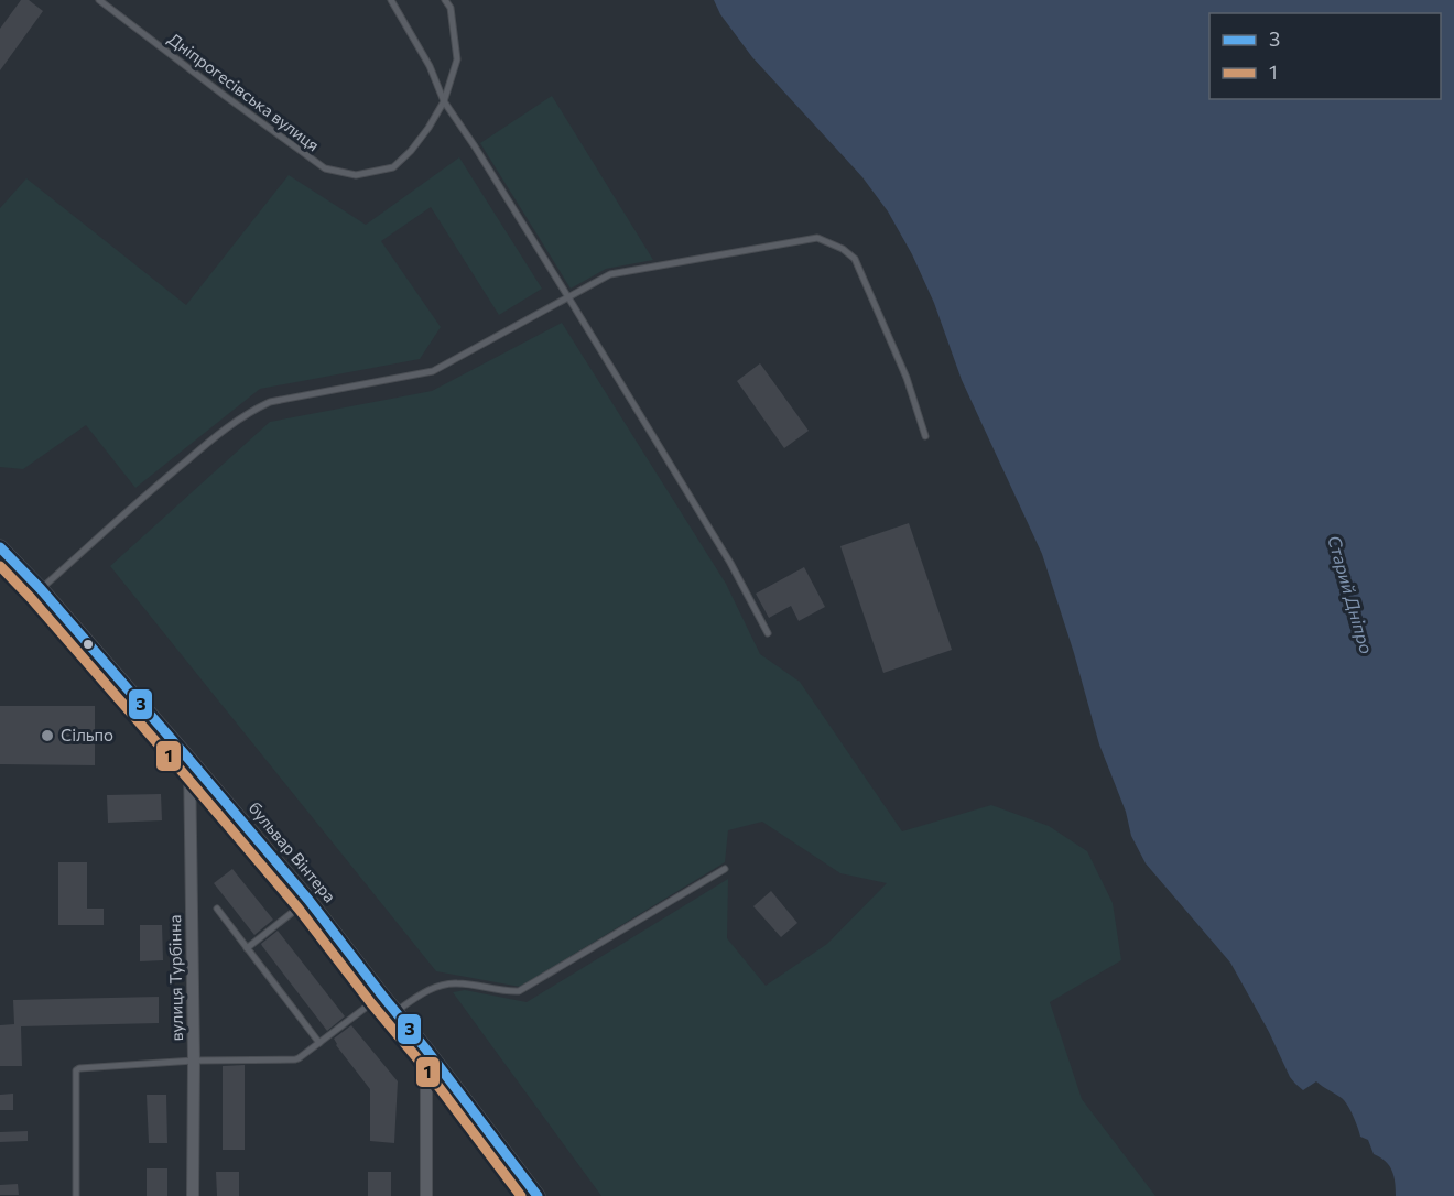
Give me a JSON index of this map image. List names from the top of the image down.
{
  "streets": {
    "street": ["бульвар Вінтера", "вулиця Турбінна"],
    "lane": ["Дніпрогесівська вулиця"]
  },
  "crossings": [
    ["бульвар Вінтера", "вулиця Турбінна"]
  ],
  "water": ["Старий Дніпро"],
  "places": ["Сільпо"],
  "lines": ["transit line 3", "transit line 1"],
  "legend": ["3", "1"]
}
